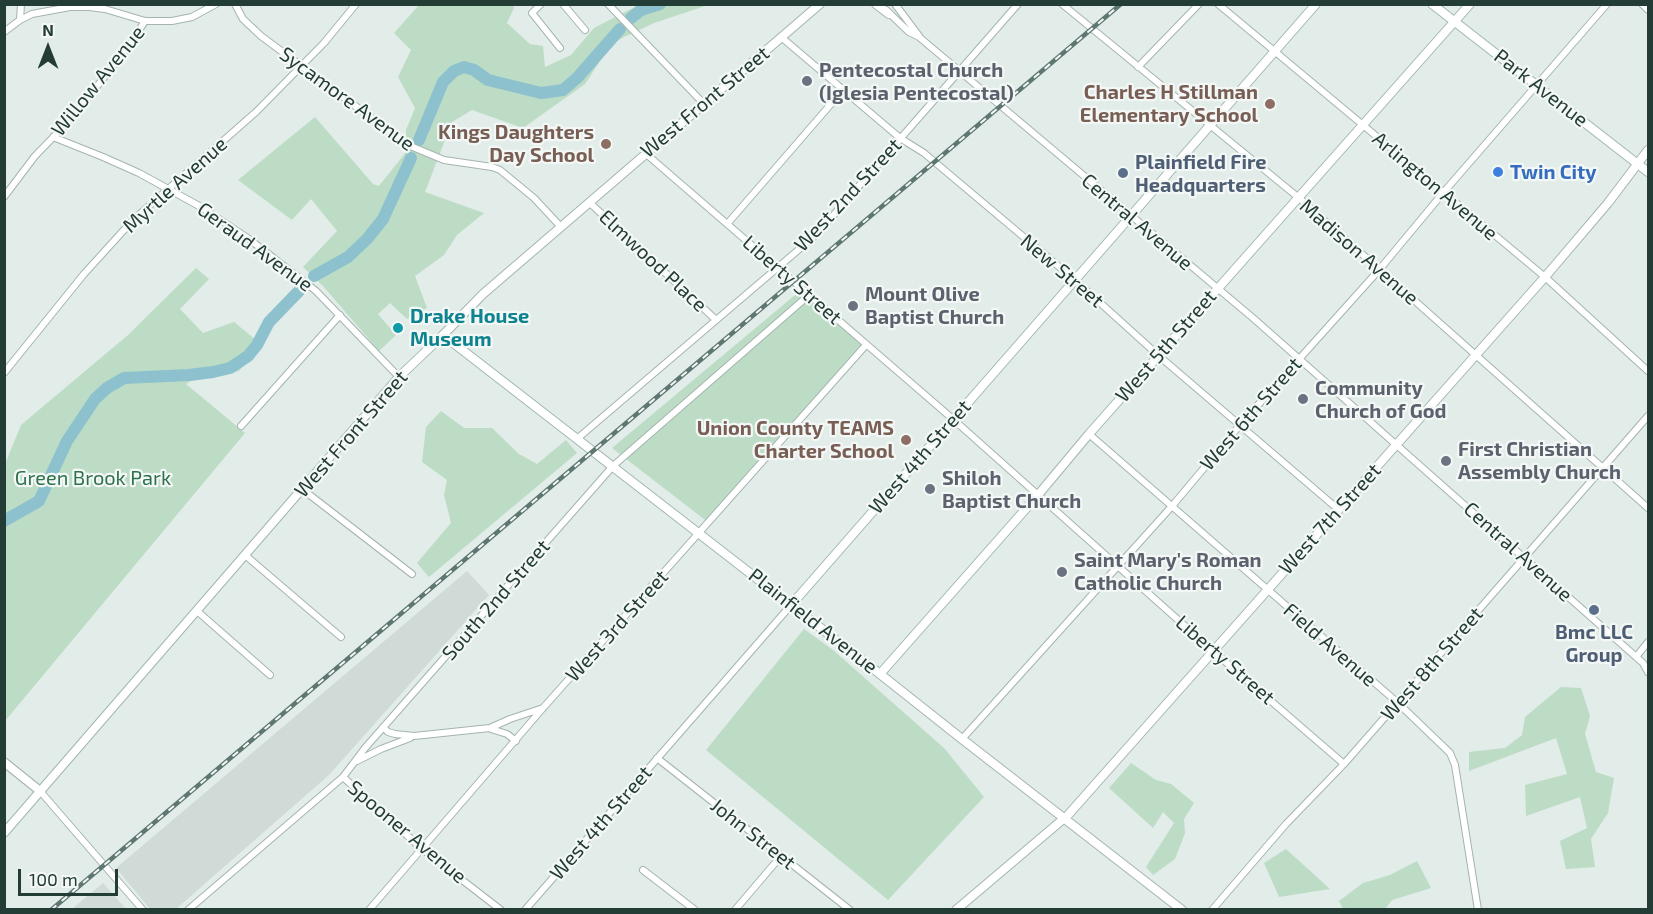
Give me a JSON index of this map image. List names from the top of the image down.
{
  "streets": {
    "main road": [
      "Park Avenue",
      "West Front Street",
      "West 5th Street",
      "West 4th Street",
      "Plainfield Avenue"
    ],
    "street": [
      "Willow Avenue",
      "Sycamore Avenue",
      "Myrtle Avenue",
      "Arlington Avenue",
      "West 2nd Street",
      "Central Avenue",
      "Geraud Avenue",
      "Madison Avenue",
      "Elmwood Place",
      "New Street",
      "Liberty Street",
      "West 6th Street",
      "West 7th Street",
      "South 2nd Street",
      "West 3rd Street",
      "Field Avenue",
      "West 8th Street",
      "Spooner Avenue",
      "John Street"
    ]
  },
  "crossings": [
    ["Willow Avenue", "Geraud Avenue"],
    ["Park Avenue", "West 5th Street"],
    ["Park Avenue", "West 6th Street"],
    ["Park Avenue", "West 7th Street"],
    ["Sycamore Avenue", "West Front Street"],
    ["Sycamore Avenue", "Myrtle Avenue"],
    ["West Front Street", "Geraud Avenue"],
    ["West Front Street", "Elmwood Place"],
    ["West Front Street", "New Street"],
    ["West Front Street", "Liberty Street"],
    ["West Front Street", "Plainfield Avenue"],
    ["Myrtle Avenue", "Geraud Avenue"],
    ["Arlington Avenue", "West 5th Street"],
    ["Arlington Avenue", "West 6th Street"],
    ["Arlington Avenue", "West 4th Street"],
    ["Arlington Avenue", "West 7th Street"],
    ["West 2nd Street", "Central Avenue"],
    ["West 2nd Street", "Elmwood Place"],
    ["West 2nd Street", "New Street"],
    ["West 2nd Street", "Liberty Street"],
    ["West 2nd Street", "Plainfield Avenue"],
    ["Central Avenue", "West 5th Street"],
    ["Central Avenue", "West 6th Street"],
    ["Central Avenue", "West 4th Street"],
    ["Central Avenue", "West 7th Street"],
    ["Central Avenue", "West 8th Street"],
    ["Madison Avenue", "West 5th Street"],
    ["Madison Avenue", "West 6th Street"],
    ["Madison Avenue", "West 4th Street"],
    ["Madison Avenue", "West 7th Street"],
    ["Madison Avenue", "West 8th Street"],
    ["New Street", "West 5th Street"],
    ["New Street", "West 6th Street"],
    ["New Street", "West 4th Street"],
    ["New Street", "West 7th Street"],
    ["Liberty Street", "West 5th Street"],
    ["Liberty Street", "West 6th Street"],
    ["Liberty Street", "West 4th Street"],
    ["Liberty Street", "West 7th Street"],
    ["Liberty Street", "South 2nd Street"],
    ["Liberty Street", "West 3rd Street"],
    ["Liberty Street", "West 8th Street"],
    ["West 5th Street", "Plainfield Avenue"],
    ["West 5th Street", "Field Avenue"],
    ["West 6th Street", "Plainfield Avenue"],
    ["West 6th Street", "Field Avenue"],
    ["West 4th Street", "Plainfield Avenue"],
    ["West 4th Street", "John Street"],
    ["West 7th Street", "Plainfield Avenue"],
    ["West 7th Street", "Field Avenue"],
    ["South 2nd Street", "Plainfield Avenue"],
    ["South 2nd Street", "Spooner Avenue"],
    ["Plainfield Avenue", "West 3rd Street"],
    ["West 3rd Street", "Spooner Avenue"],
    ["Field Avenue", "West 8th Street"]
  ],
  "parks": ["Green Brook Park"],
  "places": [
    "Pentecostal Church (Iglesia Pentecostal)",
    "Charles H Stillman Elementary School",
    "Kings Daughters Day School",
    "Twin City",
    "Plainfield Fire Headquarters",
    "Mount Olive Baptist Church",
    "Drake House Museum",
    "Community Church of God",
    "Union County TEAMS Charter School",
    "First Christian Assembly Church",
    "Shiloh Baptist Church",
    "Saint Mary's Roman Catholic Church",
    "Bmc LLC Group"
  ],
  "scale_bar": "100 m",
  "north": "top"
}
